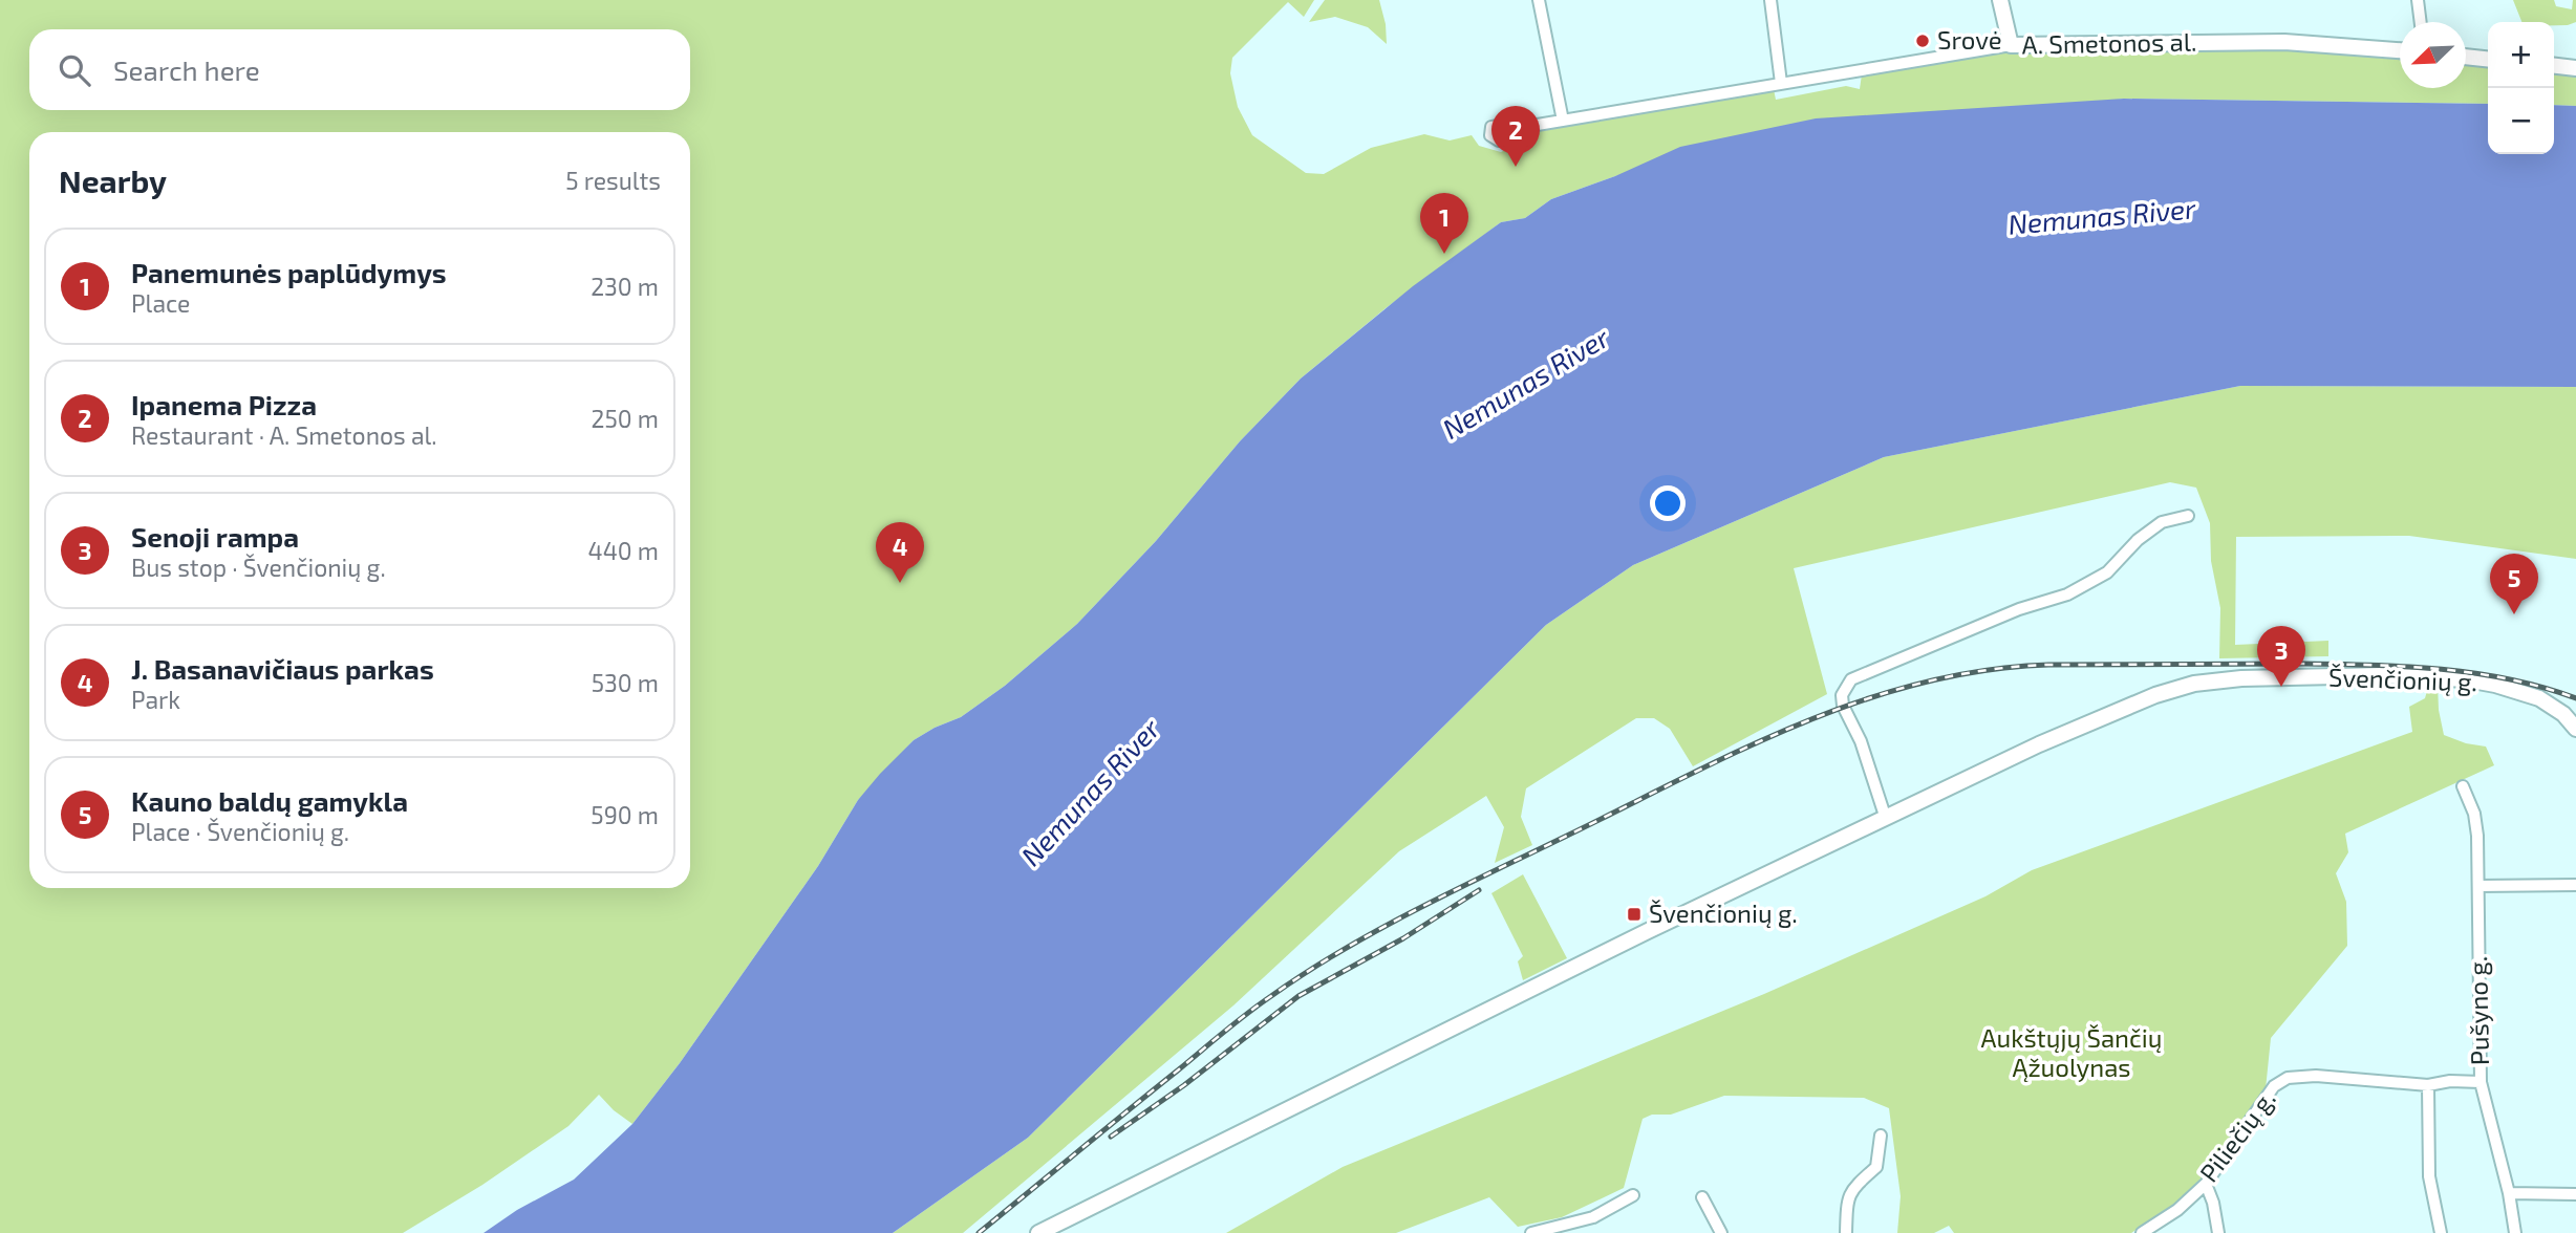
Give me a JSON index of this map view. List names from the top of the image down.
{
  "streets": {
    "street": [
      "A. Smetonos al.",
      "Švenčionių g.",
      "Pušyno g.",
      "Piliečių g."
    ]
  },
  "crossings": [
    ["Pušyno g.", "Piliečių g."]
  ],
  "water": ["Nemunas River"],
  "parks": ["Aukštųjų Šančių Ąžuolynas"],
  "places": {
    "other": ["Srovė"],
    "transit": ["Švenčionių g."]
  },
  "north": "bottom left",
  "page": {
    "map_buttons": ["+", "−"],
    "search": "Search here",
    "pins": [
      "2",
      "1",
      "4",
      "5",
      "3"
    ],
    "heading": ["Nearby", "5 results"],
    "list": [
      {
        "mark": "1",
        "name": "Panemunės paplūdymys",
        "note": "Place",
        "value": "230 m"
      },
      {
        "mark": "2",
        "name": "Ipanema Pizza",
        "note": "Restaurant · A. Smetonos al.",
        "value": "250 m"
      },
      {
        "mark": "3",
        "name": "Senoji rampa",
        "note": "Bus stop · Švenčionių g.",
        "value": "440 m"
      },
      {
        "mark": "4",
        "name": "J. Basanavičiaus parkas",
        "note": "Park",
        "value": "530 m"
      },
      {
        "mark": "5",
        "name": "Kauno baldų gamykla",
        "note": "Place · Švenčionių g.",
        "value": "590 m"
      }
    ]
  }
}
